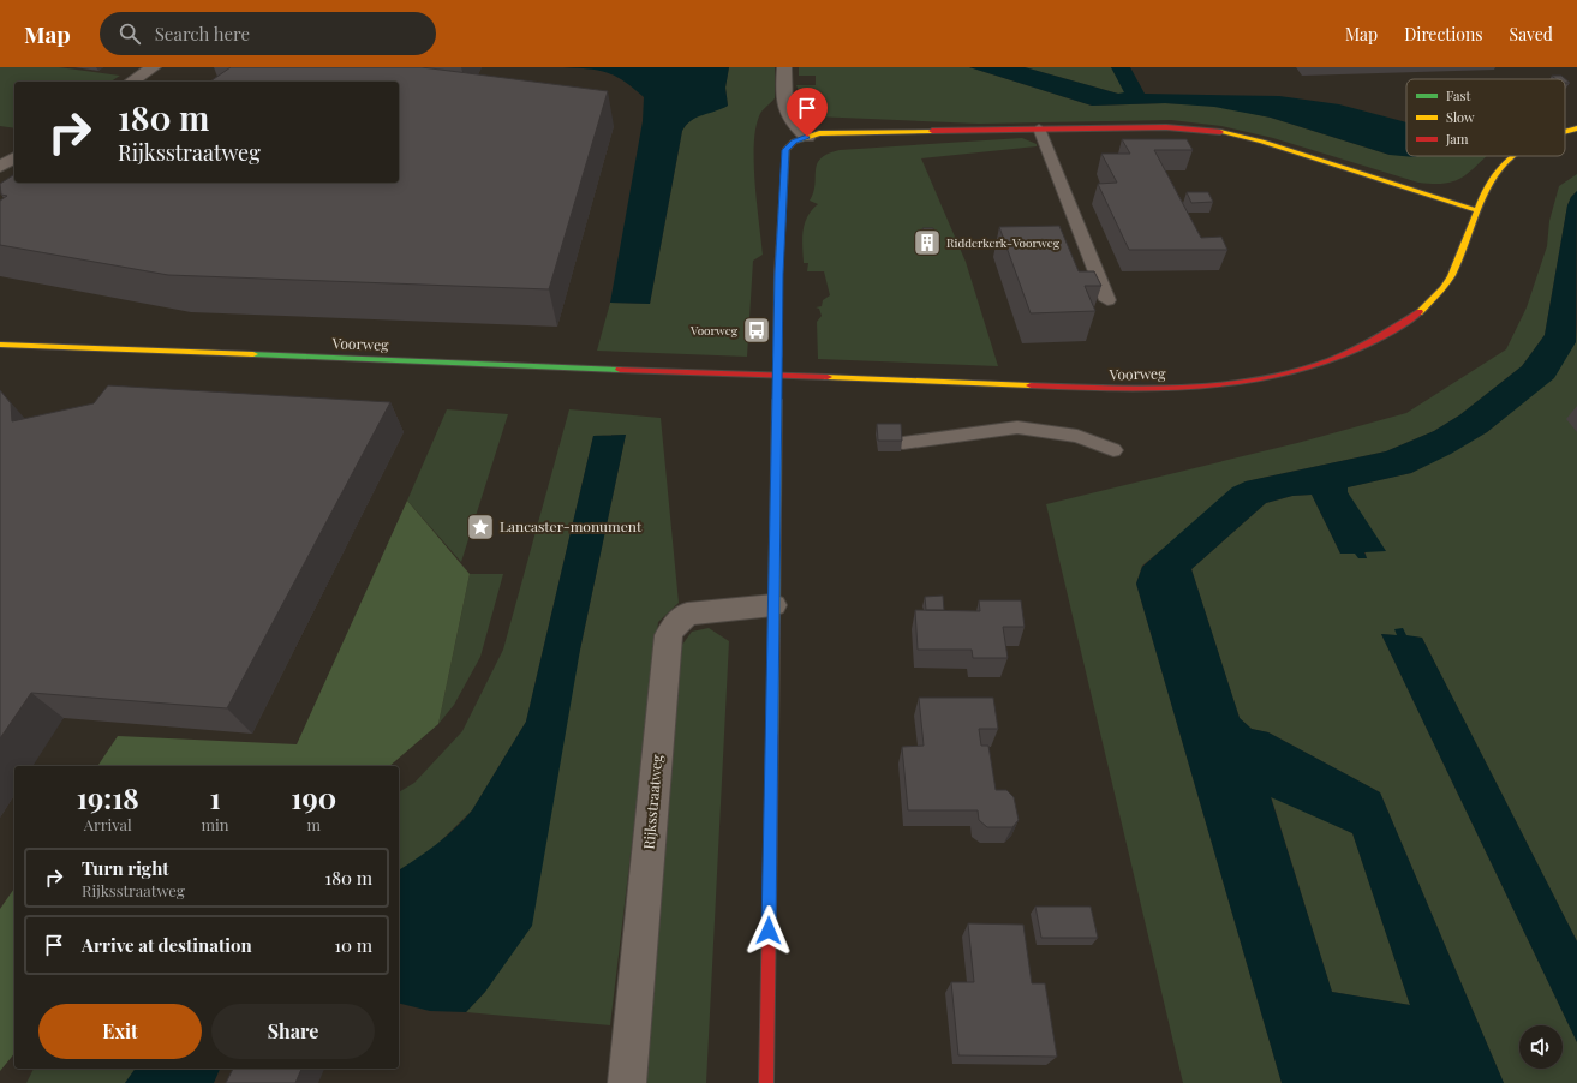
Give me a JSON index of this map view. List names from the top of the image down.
{
  "streets": {
    "street": ["Voorweg", "Rijksstraatweg"]
  },
  "places": {
    "building": ["Ridderkerk-Voorweg"],
    "bus stop": ["Voorweg"],
    "place": ["Lancaster-monument"]
  },
  "legend": ["Fast", "Slow", "Jam"],
  "page": {
    "header": "Map",
    "search": "Search here",
    "nav": ["Map", "Directions", "Saved"],
    "turn": ["180 m", "Rijksstraatweg"],
    "eta": [
      "19:18",
      "Arrival",
      "1",
      "min",
      "190",
      "m"
    ],
    "list": [
      {
        "name": "Turn right",
        "note": "Rijksstraatweg",
        "value": "180 m"
      },
      {
        "name": "Arrive at destination",
        "value": "10 m"
      }
    ],
    "buttons": ["Exit", "Share"]
  }
}
